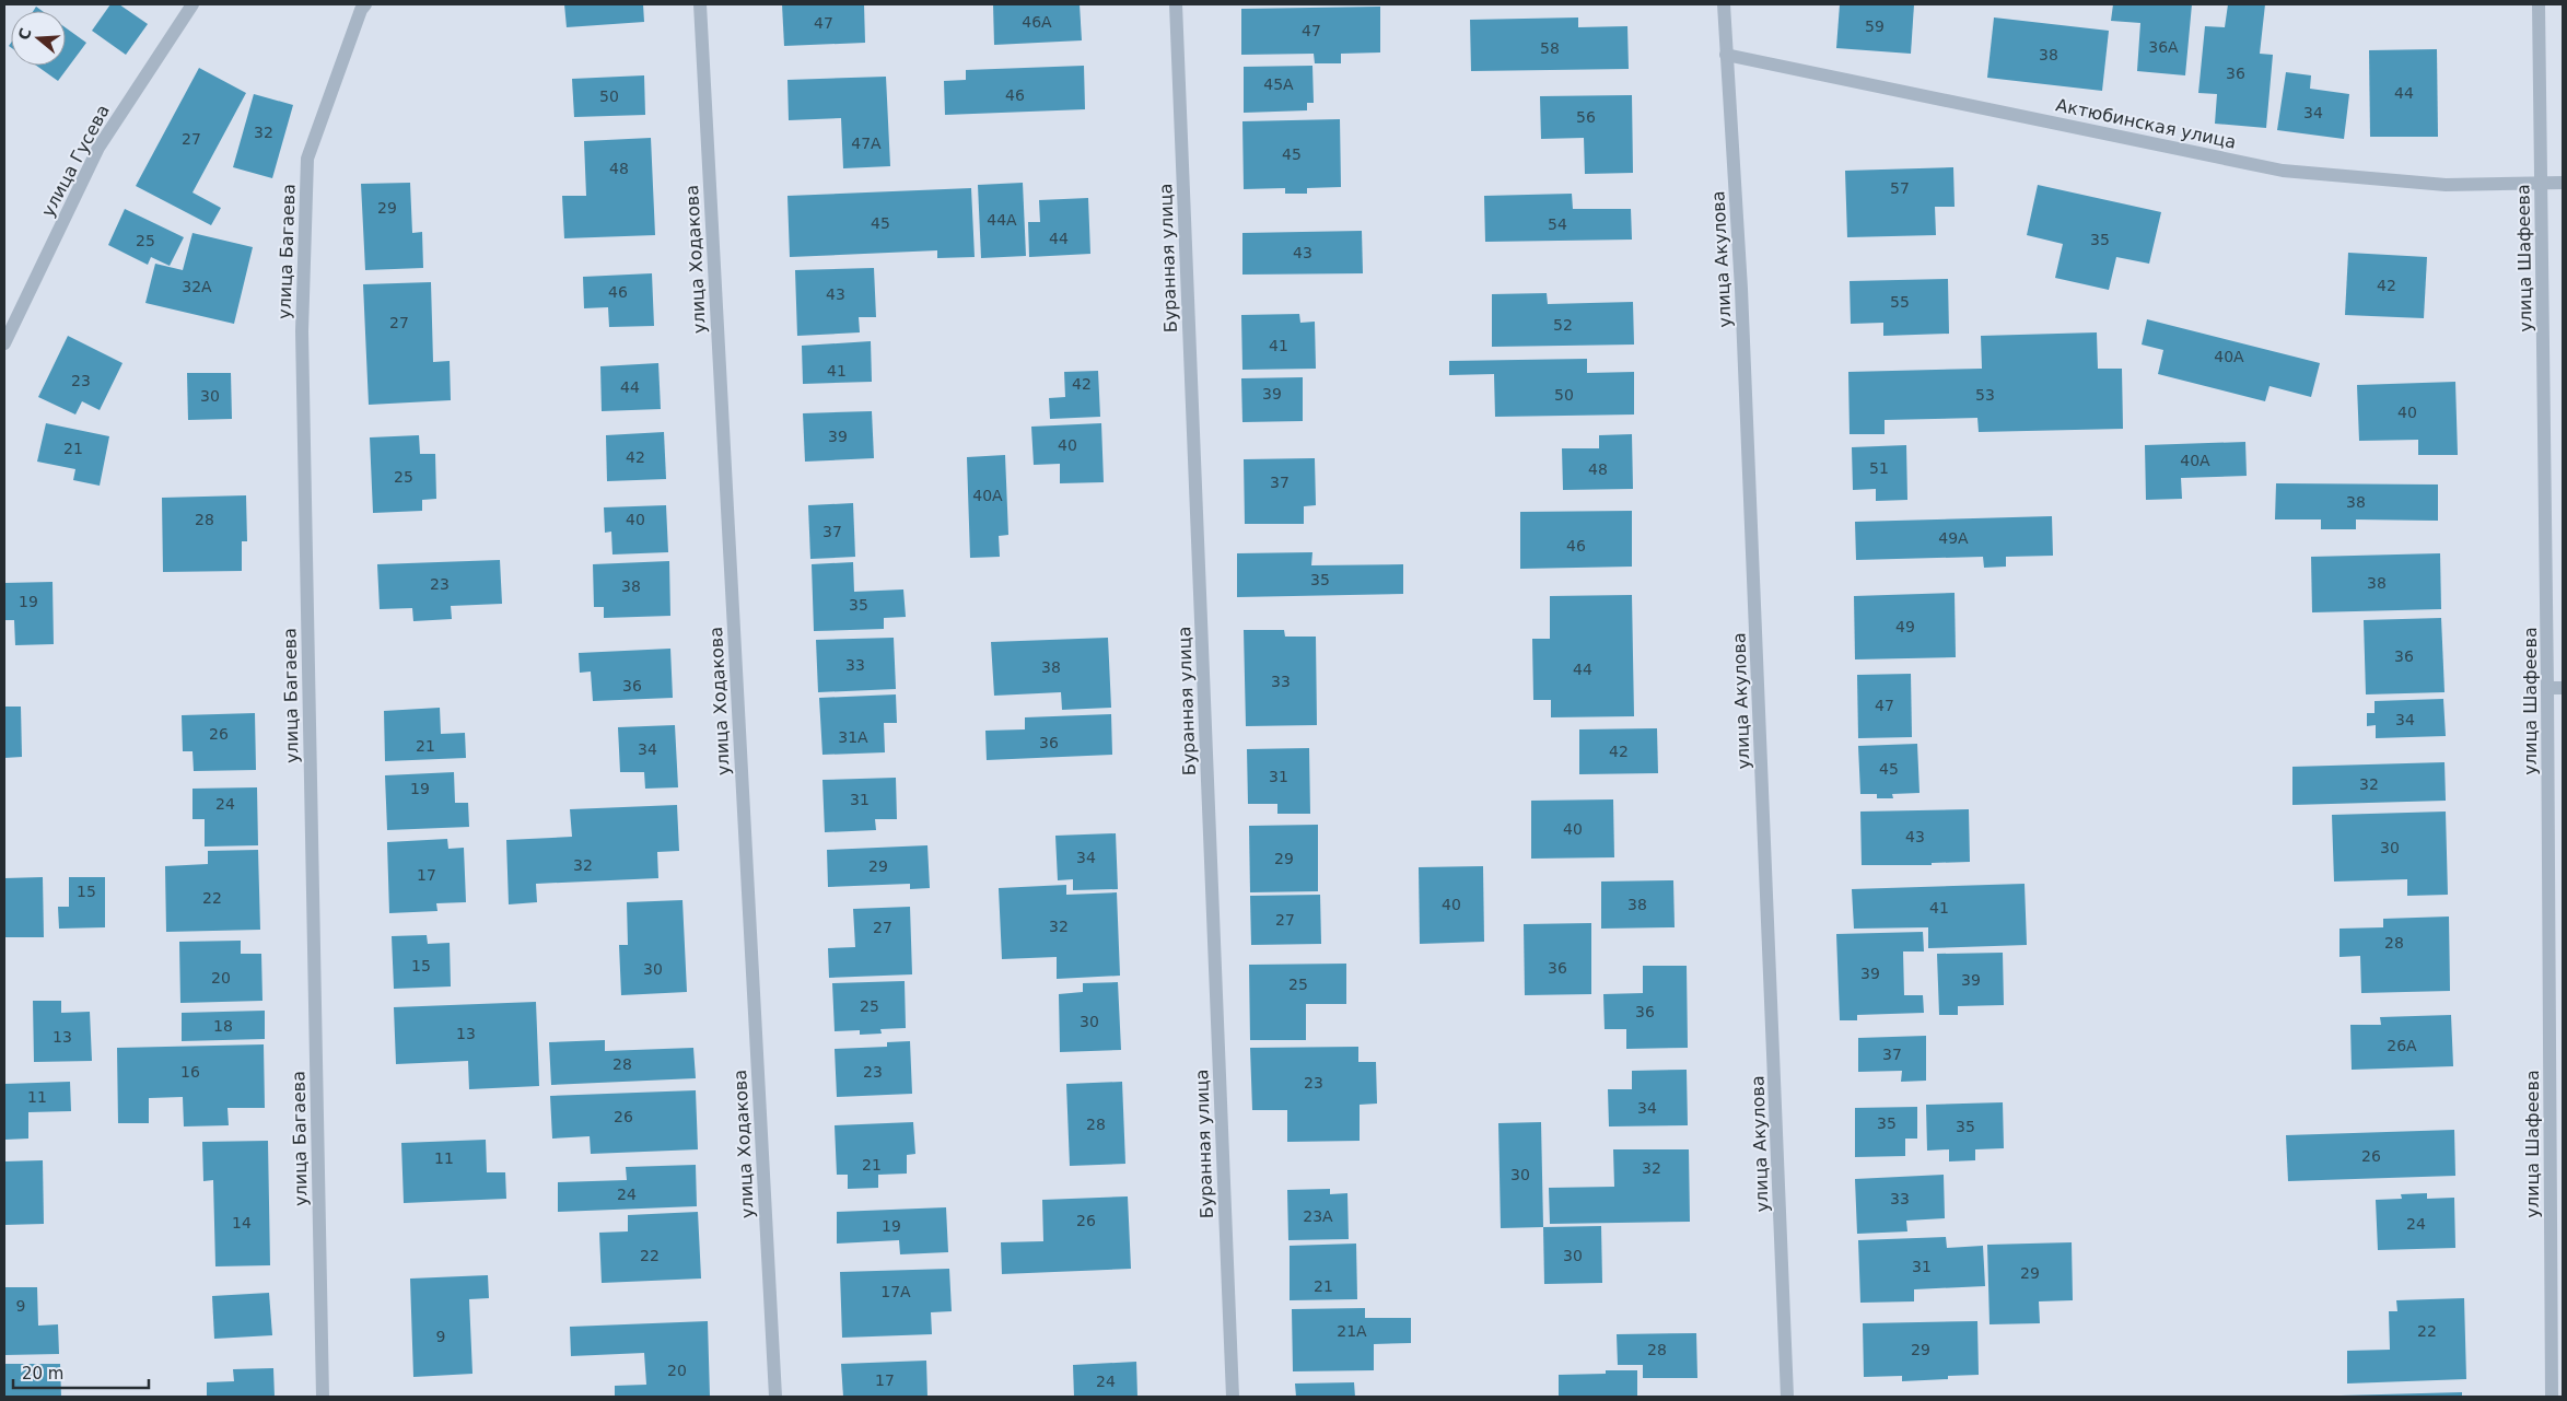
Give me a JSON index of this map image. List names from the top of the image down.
{
  "streets": {
    "street": [
      "Актюбинская улица",
      "улица Гусева",
      "улица Багаева",
      "Буранная улица",
      "улица Шафеева",
      "улица Ходакова",
      "улица Акулова"
    ]
  },
  "crossings": [
    ["Актюбинская улица", "улица Шафеева"],
    ["Актюбинская улица", "улица Акулова"]
  ],
  "house_numbers": [
    "46А",
    "47",
    "59",
    "47",
    "36А",
    "58",
    "38",
    "36",
    "45А",
    "44",
    "46",
    "50",
    "34",
    "56",
    "32",
    "27",
    "47А",
    "45",
    "48",
    "57",
    "29",
    "44А",
    "45",
    "54",
    "44",
    "35",
    "25",
    "43",
    "42",
    "32А",
    "46",
    "43",
    "55",
    "27",
    "52",
    "41",
    "40А",
    "41",
    "23",
    "42",
    "44",
    "39",
    "50",
    "53",
    "30",
    "40",
    "39",
    "40",
    "21",
    "42",
    "40А",
    "51",
    "48",
    "25",
    "37",
    "40А",
    "38",
    "28",
    "40",
    "37",
    "49А",
    "46",
    "35",
    "38",
    "23",
    "38",
    "19",
    "35",
    "49",
    "36",
    "33",
    "38",
    "44",
    "33",
    "36",
    "47",
    "34",
    "26",
    "31А",
    "36",
    "21",
    "34",
    "42",
    "45",
    "31",
    "32",
    "19",
    "31",
    "24",
    "40",
    "43",
    "30",
    "34",
    "29",
    "32",
    "29",
    "17",
    "15",
    "22",
    "40",
    "38",
    "41",
    "27",
    "32",
    "27",
    "28",
    "15",
    "36",
    "30",
    "39",
    "20",
    "39",
    "25",
    "25",
    "36",
    "30",
    "18",
    "13",
    "13",
    "26А",
    "37",
    "28",
    "16",
    "23",
    "23",
    "11",
    "34",
    "26",
    "35",
    "28",
    "35",
    "26",
    "11",
    "21",
    "32",
    "30",
    "24",
    "33",
    "23А",
    "26",
    "14",
    "24",
    "19",
    "22",
    "30",
    "31",
    "29",
    "21",
    "17А",
    "9",
    "21А",
    "22",
    "9",
    "28",
    "29",
    "20",
    "17",
    "24"
  ],
  "scale_bar": "20 m",
  "north": "left"
}
